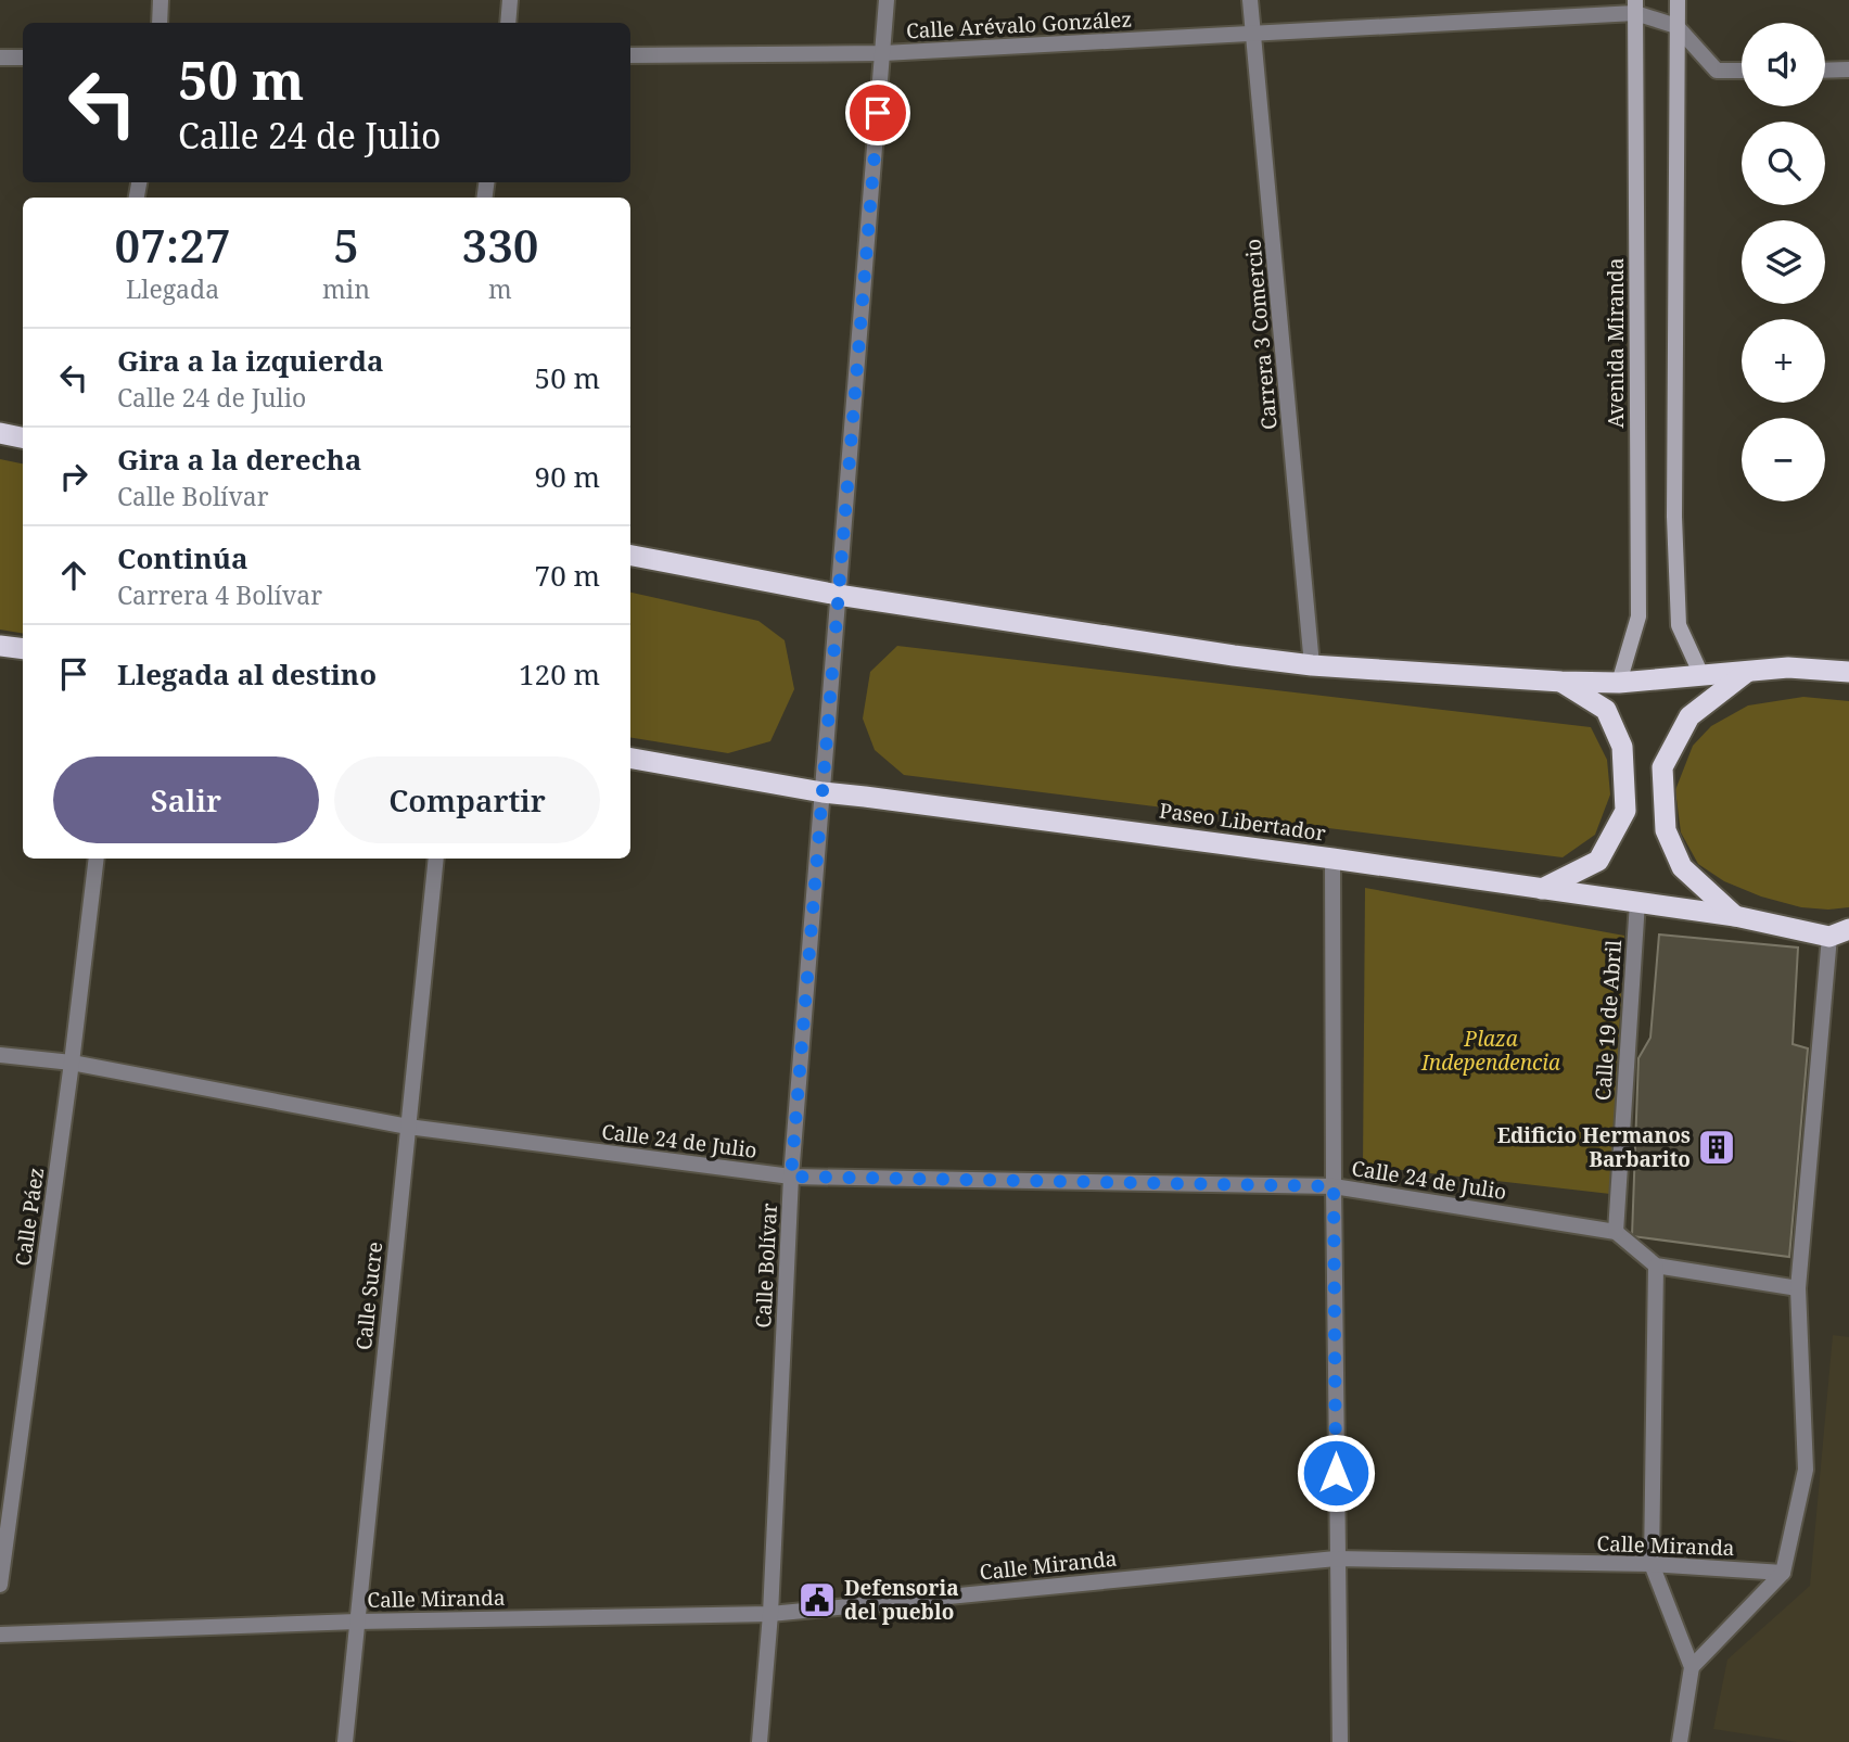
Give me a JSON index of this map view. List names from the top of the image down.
{
  "streets": {
    "highway": ["Paseo Libertador"],
    "main road": ["Avenida Miranda"],
    "street": [
      "Calle Arévalo González",
      "Carrera 3 Comercio",
      "Calle 19 de Abril",
      "Calle 24 de Julio",
      "Calle Páez",
      "Calle Bolívar",
      "Calle Sucre",
      "Calle Miranda"
    ]
  },
  "crossings": [
    ["Calle Arévalo González", "Carrera 3 Comercio"],
    ["Calle Arévalo González", "Avenida Miranda"],
    ["Calle Arévalo González", "Calle Bolívar"],
    ["Paseo Libertador", "Calle 19 de Abril"],
    ["Paseo Libertador", "Calle Bolívar"],
    ["Calle 19 de Abril", "Calle 24 de Julio"],
    ["Calle 24 de Julio", "Calle Páez"],
    ["Calle 24 de Julio", "Calle Bolívar"],
    ["Calle 24 de Julio", "Calle Sucre"],
    ["Calle Bolívar", "Calle Miranda"],
    ["Calle Sucre", "Calle Miranda"]
  ],
  "parks": ["Plaza Independencia"],
  "places": {
    "building": ["Edificio Hermanos Barbarito"],
    "public building": ["Defensoria del pueblo"]
  },
  "page": {
    "map_buttons": ["+", "−"],
    "turn": ["50 m", "Calle 24 de Julio"],
    "eta": [
      "07:27",
      "Llegada",
      "5",
      "min",
      "330",
      "m"
    ],
    "list": [
      {
        "name": "Gira a la izquierda",
        "note": "Calle 24 de Julio",
        "value": "50 m"
      },
      {
        "name": "Gira a la derecha",
        "note": "Calle Bolívar",
        "value": "90 m"
      },
      {
        "name": "Continúa",
        "note": "Carrera 4 Bolívar",
        "value": "70 m"
      },
      {
        "name": "Llegada al destino",
        "value": "120 m"
      }
    ],
    "buttons": ["Salir", "Compartir"]
  }
}
